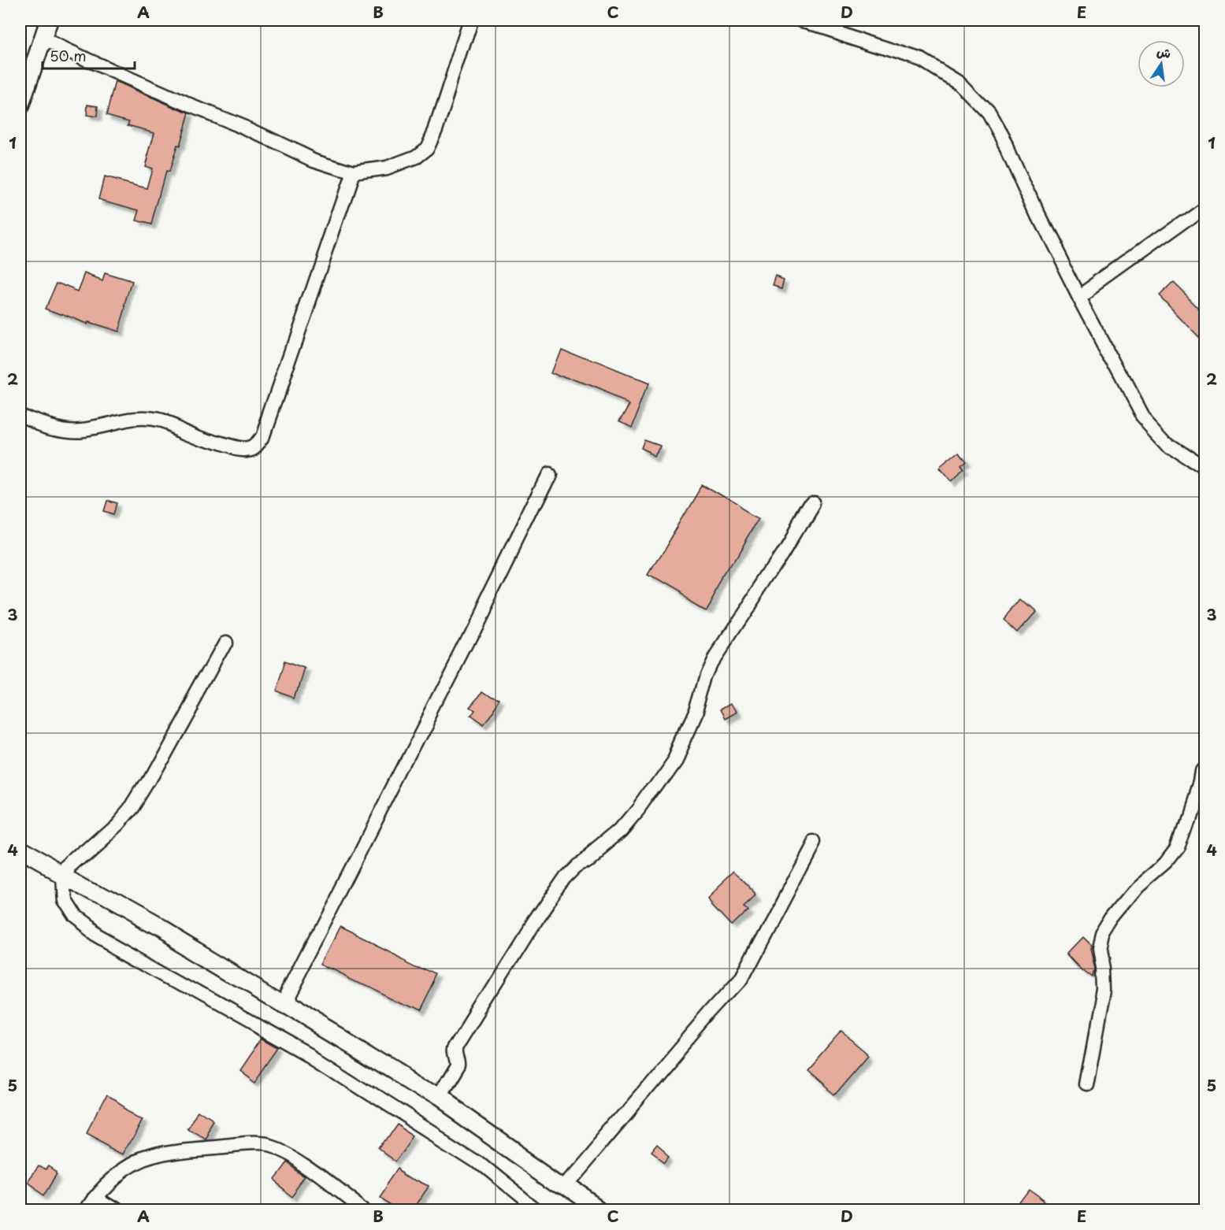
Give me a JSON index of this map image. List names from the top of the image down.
{
  "scale_bar": "50 m",
  "north": "top",
  "grid": {
    "columns": [
      "A",
      "B",
      "C",
      "D",
      "E"
    ],
    "rows": [
      "1",
      "2",
      "3",
      "4",
      "5"
    ]
  }
}
